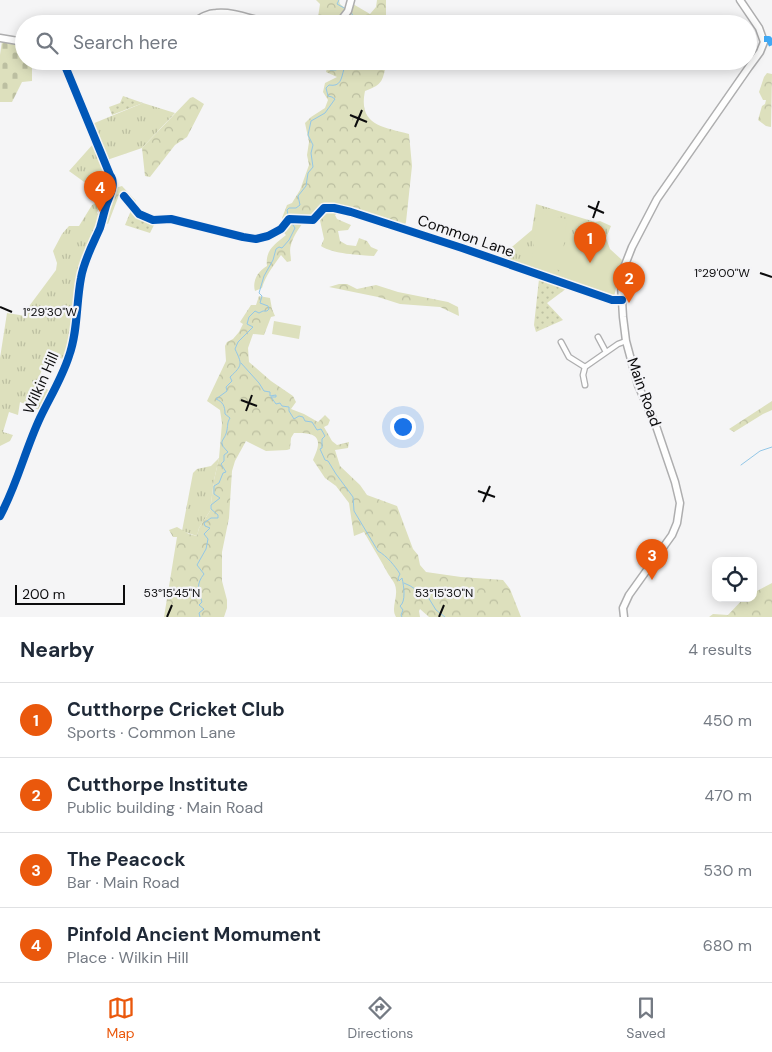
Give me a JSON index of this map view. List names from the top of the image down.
{
  "streets": {
    "main road": ["Main Road"],
    "street": ["Common Lane", "Wilkin Hill"]
  },
  "crossings": [
    ["Common Lane", "Main Road"]
  ],
  "scale_bar": "200 m",
  "page": {
    "search": "Search here",
    "pins": [
      "4",
      "1",
      "2",
      "3"
    ],
    "scale": "200 m",
    "heading": ["Nearby", "4 results"],
    "list": [
      {
        "mark": "1",
        "name": "Cutthorpe Cricket Club",
        "note": "Sports · Common Lane",
        "value": "450 m"
      },
      {
        "mark": "2",
        "name": "Cutthorpe Institute",
        "note": "Public building · Main Road",
        "value": "470 m"
      },
      {
        "mark": "3",
        "name": "The Peacock",
        "note": "Bar · Main Road",
        "value": "530 m"
      },
      {
        "mark": "4",
        "name": "Pinfold Ancient Momument",
        "note": "Place · Wilkin Hill",
        "value": "680 m"
      }
    ],
    "nav": ["Map", "Directions", "Saved"]
  },
  "coordinates": [
    "1°29'00\"W",
    "1°29'30\"W",
    "53°15'45\"N",
    "53°15'30\"N"
  ]
}
